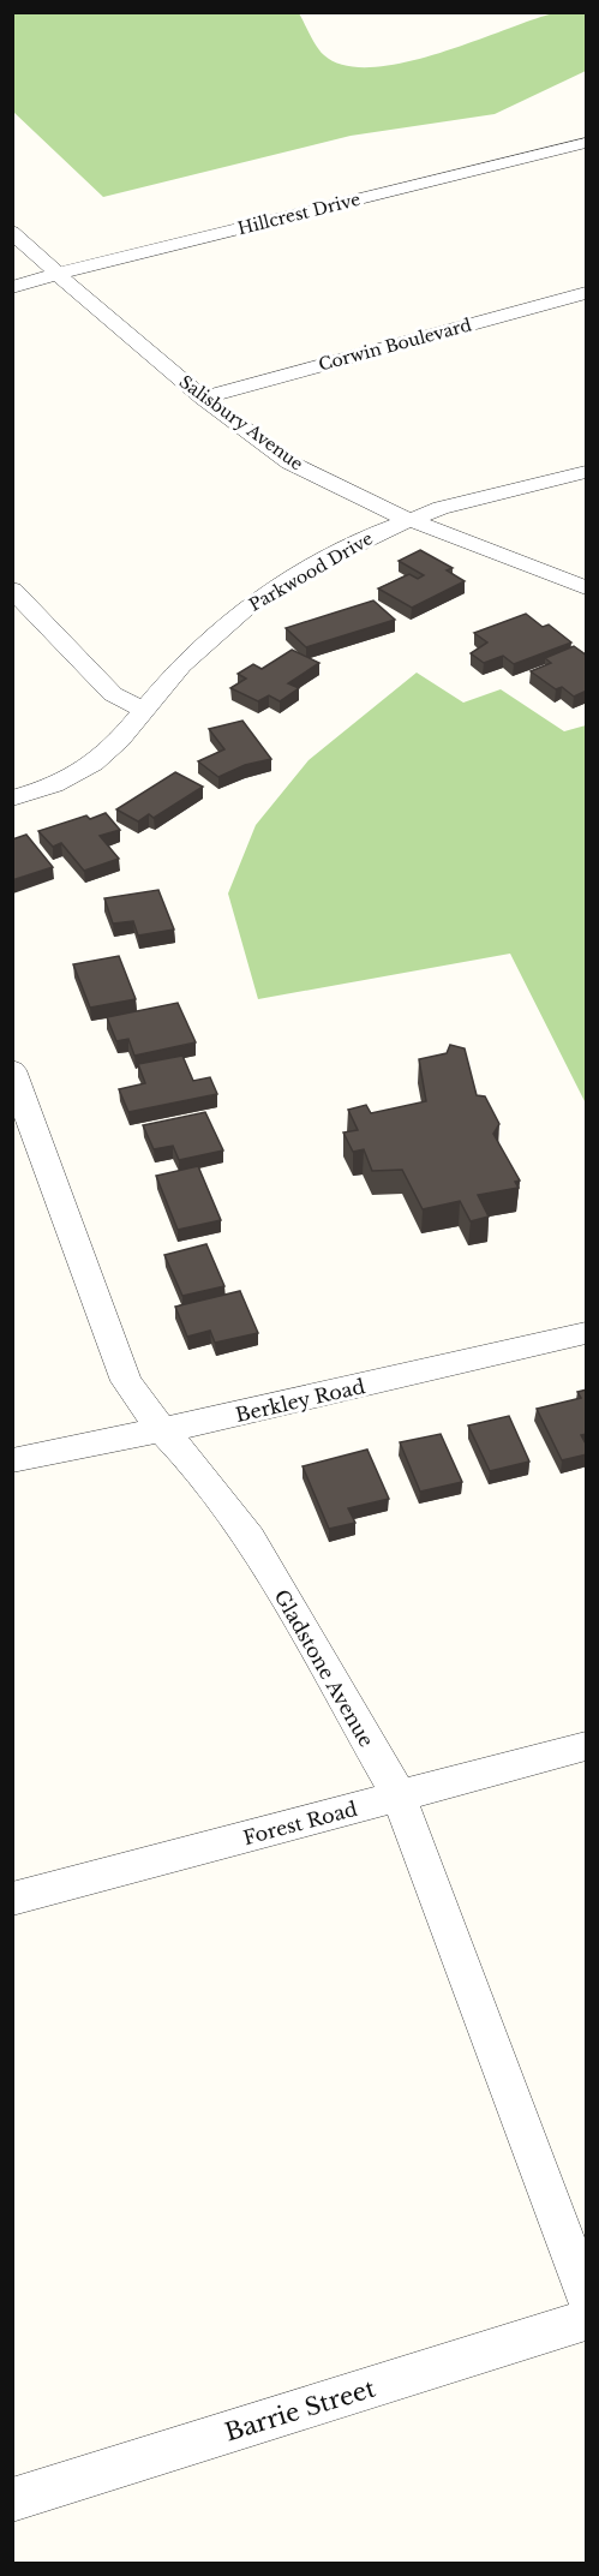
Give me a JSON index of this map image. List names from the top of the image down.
{
  "streets": {
    "street": [
      "Hillcrest Drive",
      "Corwin Boulevard",
      "Salisbury Avenue",
      "Parkwood Drive",
      "Berkley Road",
      "Gladstone Avenue",
      "Forest Road",
      "Barrie Street"
    ]
  },
  "crossings": [
    ["Hillcrest Drive", "Salisbury Avenue"],
    ["Corwin Boulevard", "Salisbury Avenue"],
    ["Salisbury Avenue", "Parkwood Drive"],
    ["Berkley Road", "Gladstone Avenue"],
    ["Gladstone Avenue", "Forest Road"]
  ]
}
